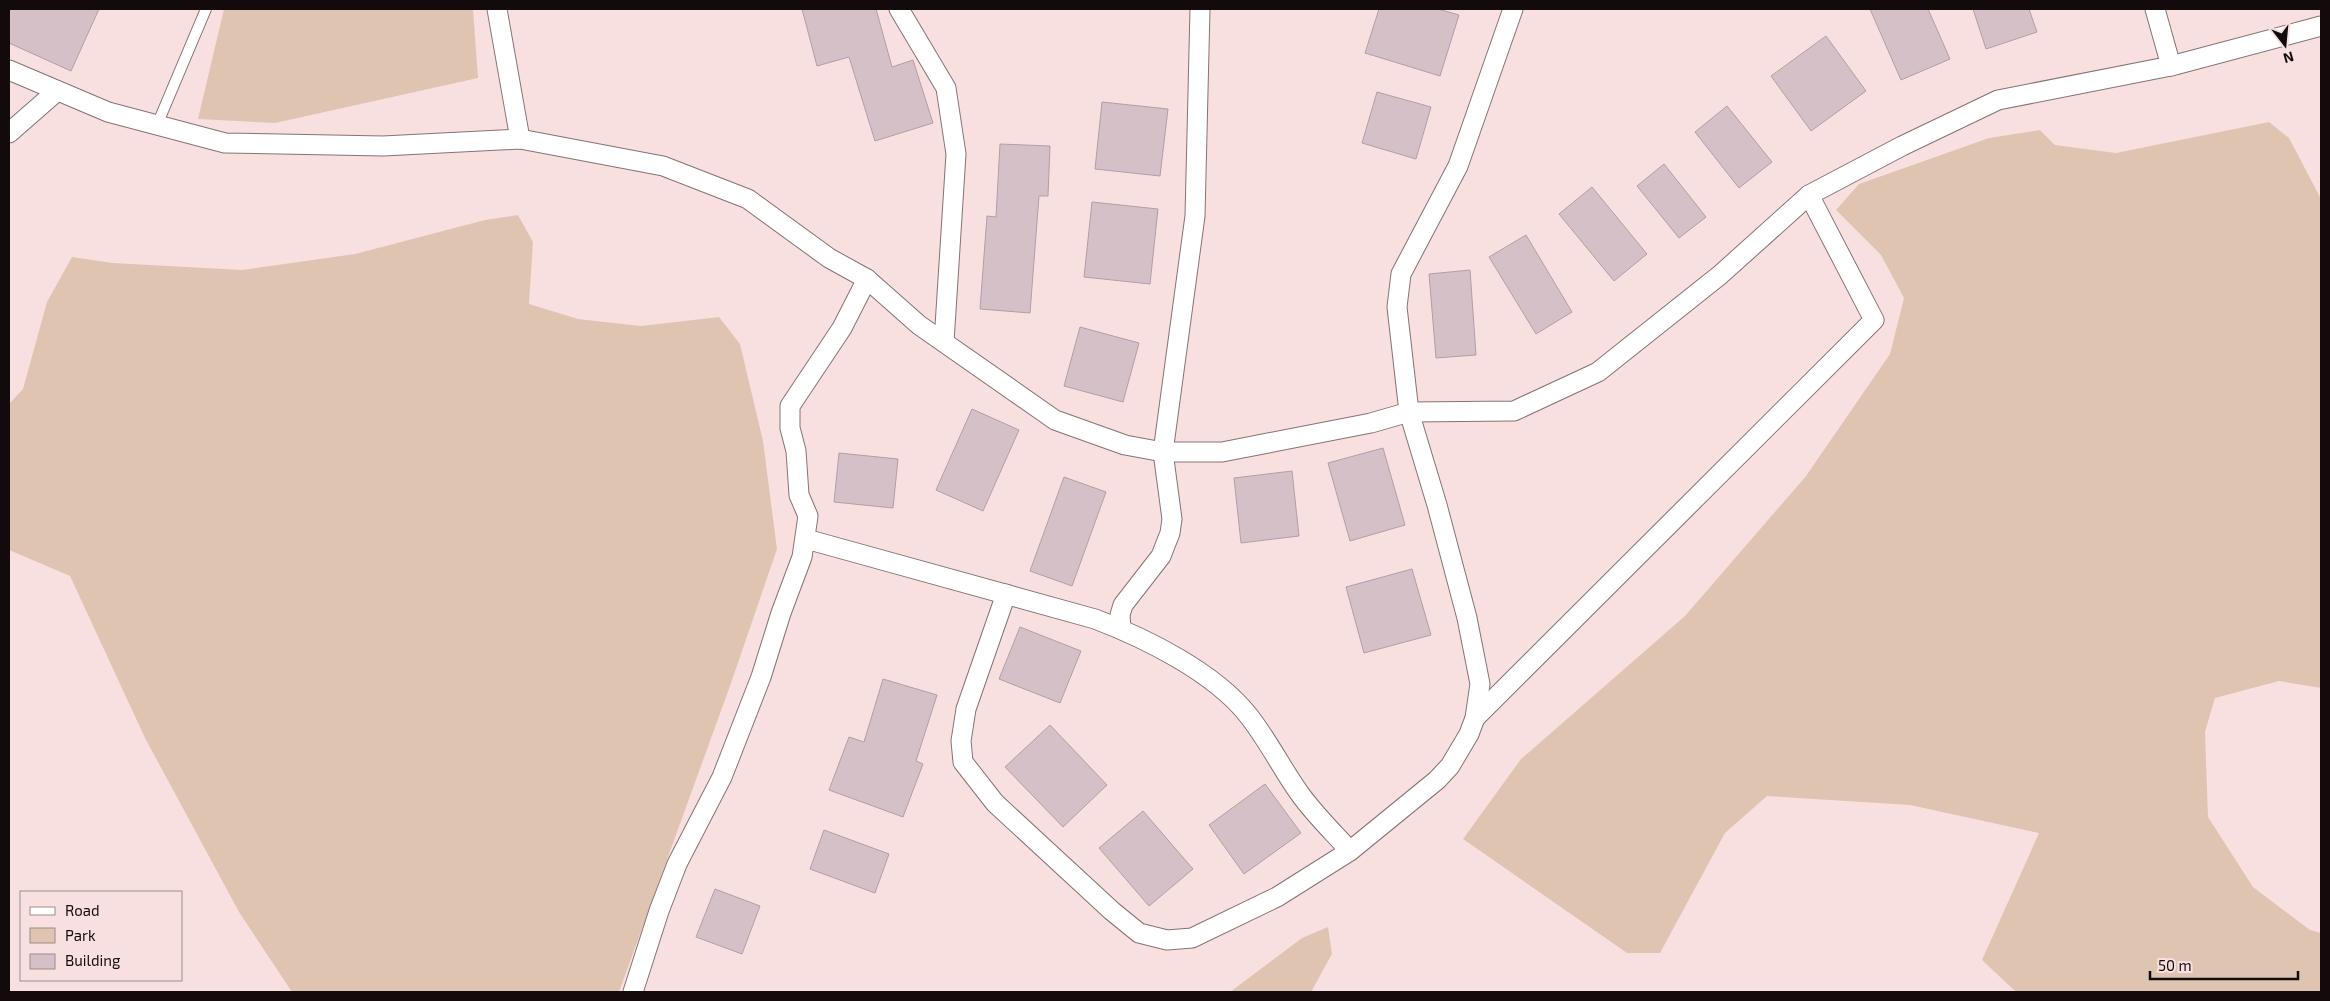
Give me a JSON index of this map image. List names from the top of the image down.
{
  "legend": ["Road", "Park", "Building"],
  "scale_bar": "50 m",
  "north": "bottom"
}
